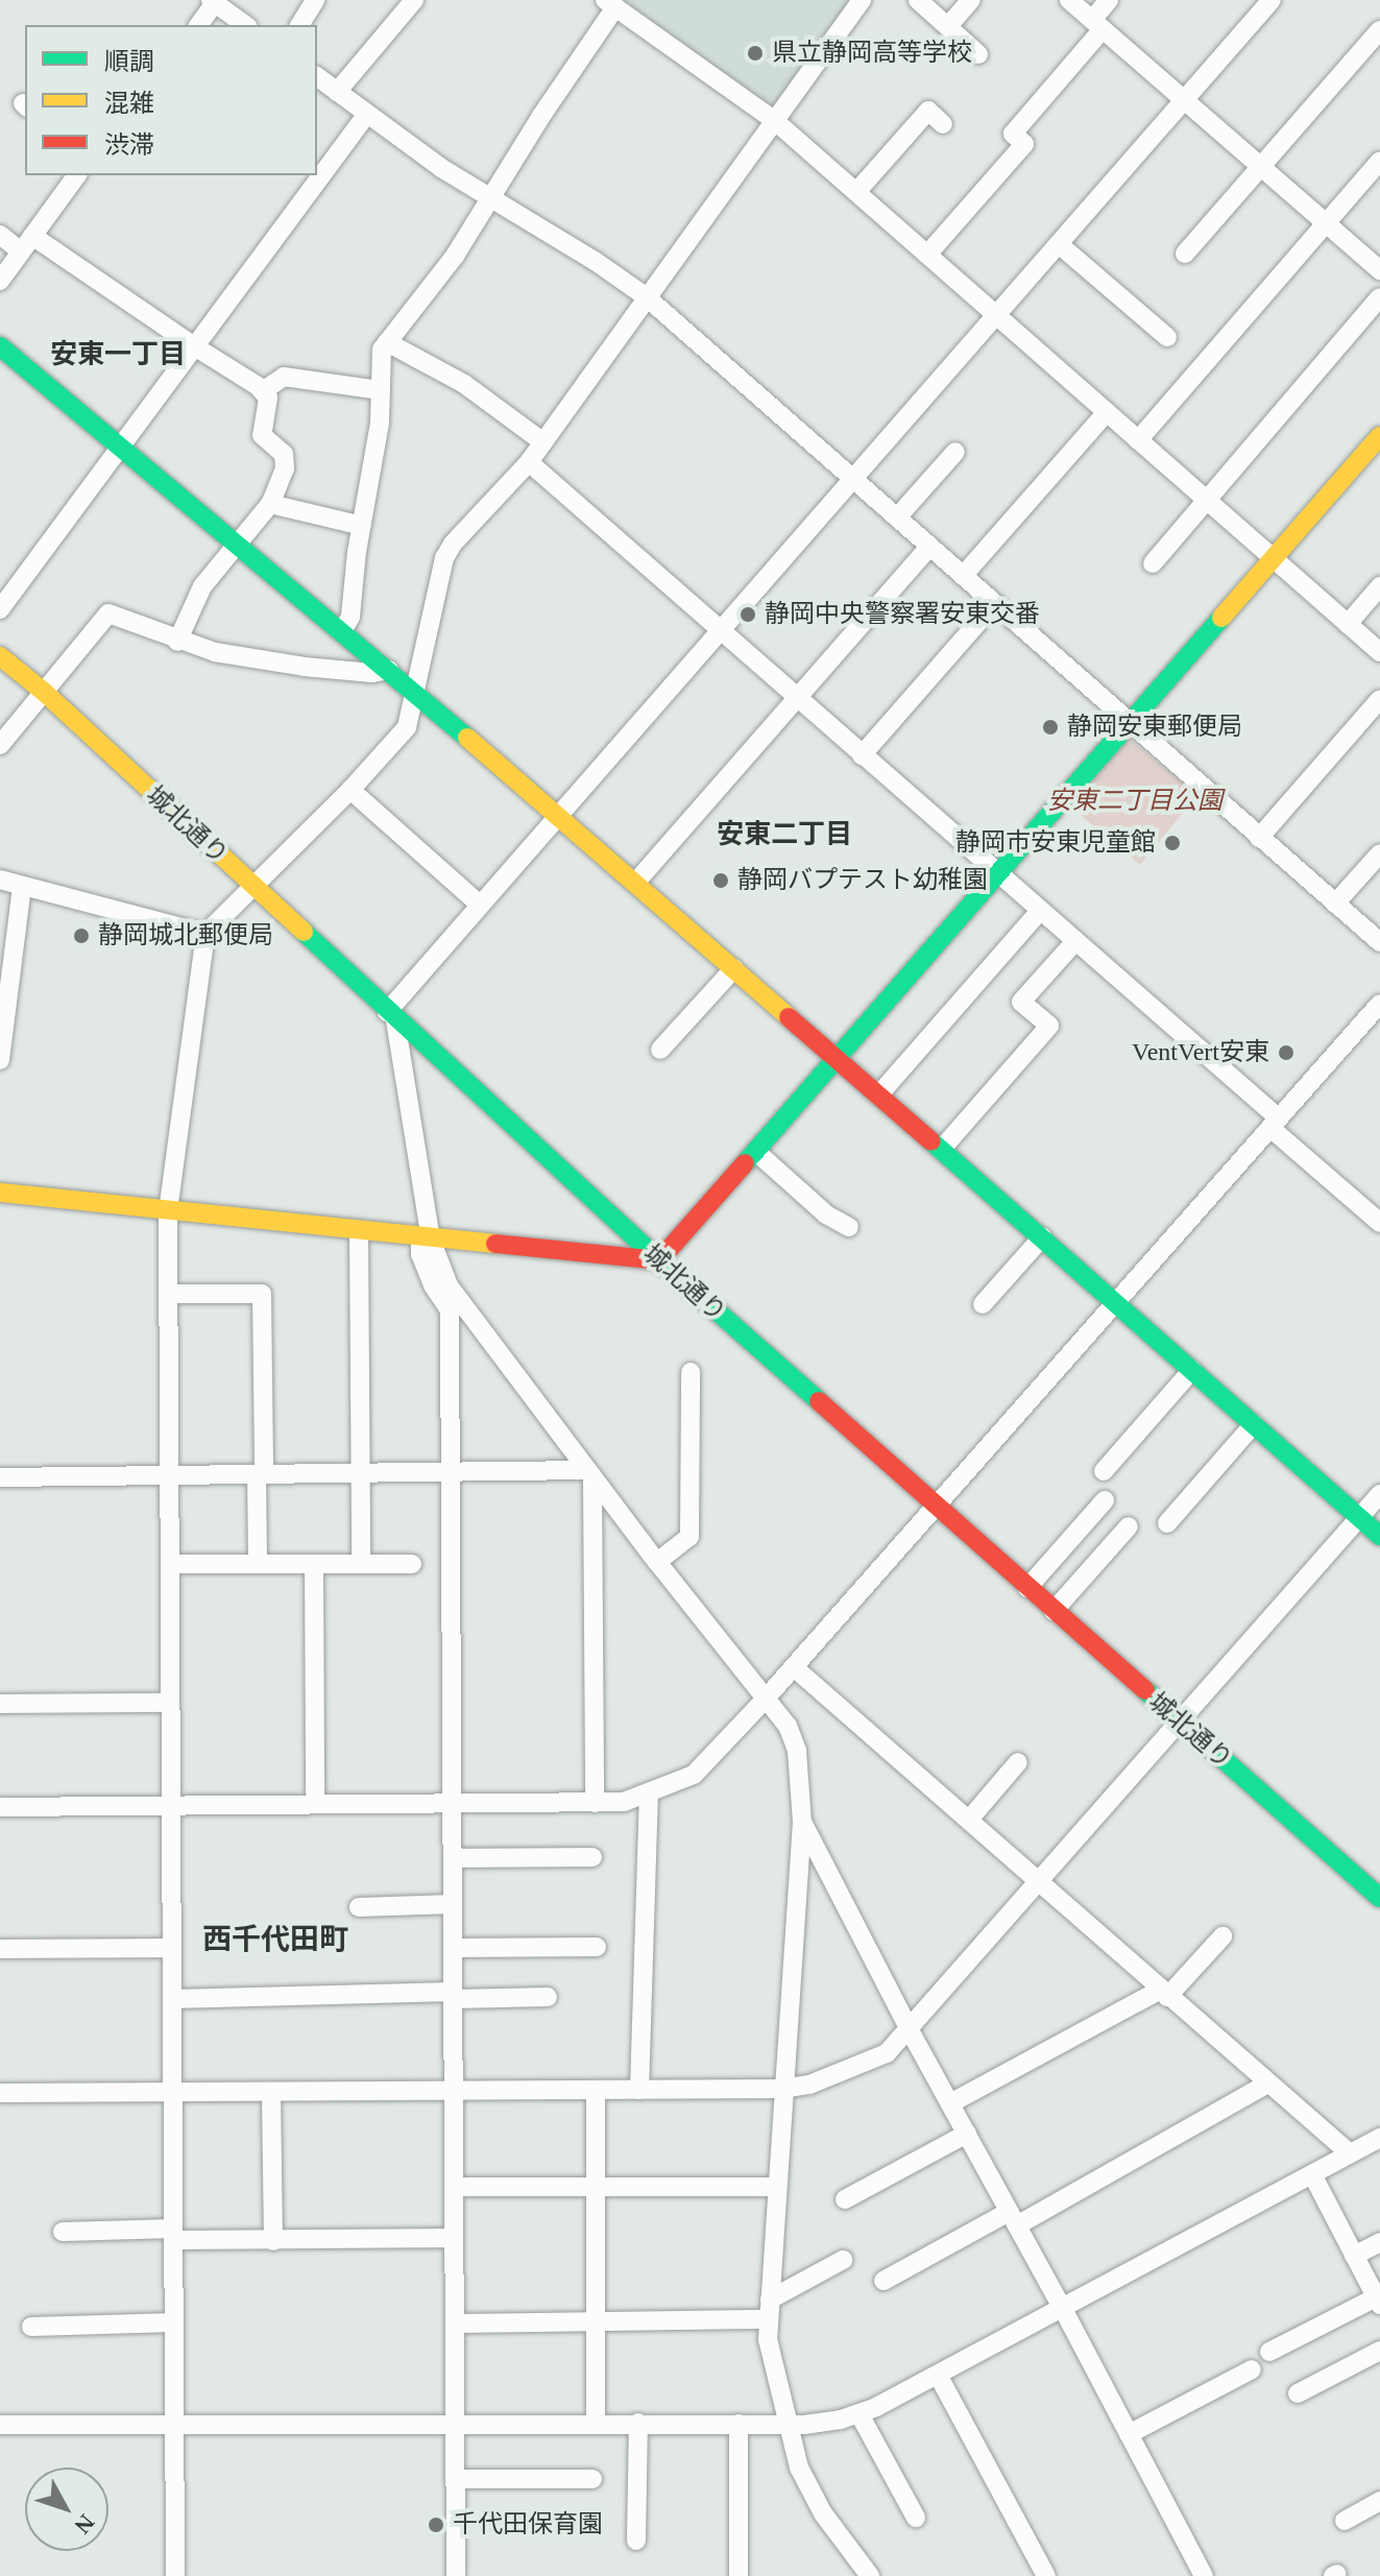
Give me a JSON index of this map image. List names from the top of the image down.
{
  "streets": {
    "street": ["城北通り"]
  },
  "districts": ["安東一丁目", "安東二丁目", "西千代田町"],
  "parks": ["安東二丁目公園"],
  "places": [
    "県立静岡高等学校",
    "静岡中央警察署安東交番",
    "静岡安東郵便局",
    "静岡市安東児童館",
    "静岡バプテスト幼稚園",
    "静岡城北郵便局",
    "VentVert安東",
    "千代田保育園"
  ],
  "legend": ["順調", "混雑", "渋滞"],
  "north": "bottom right"
}
